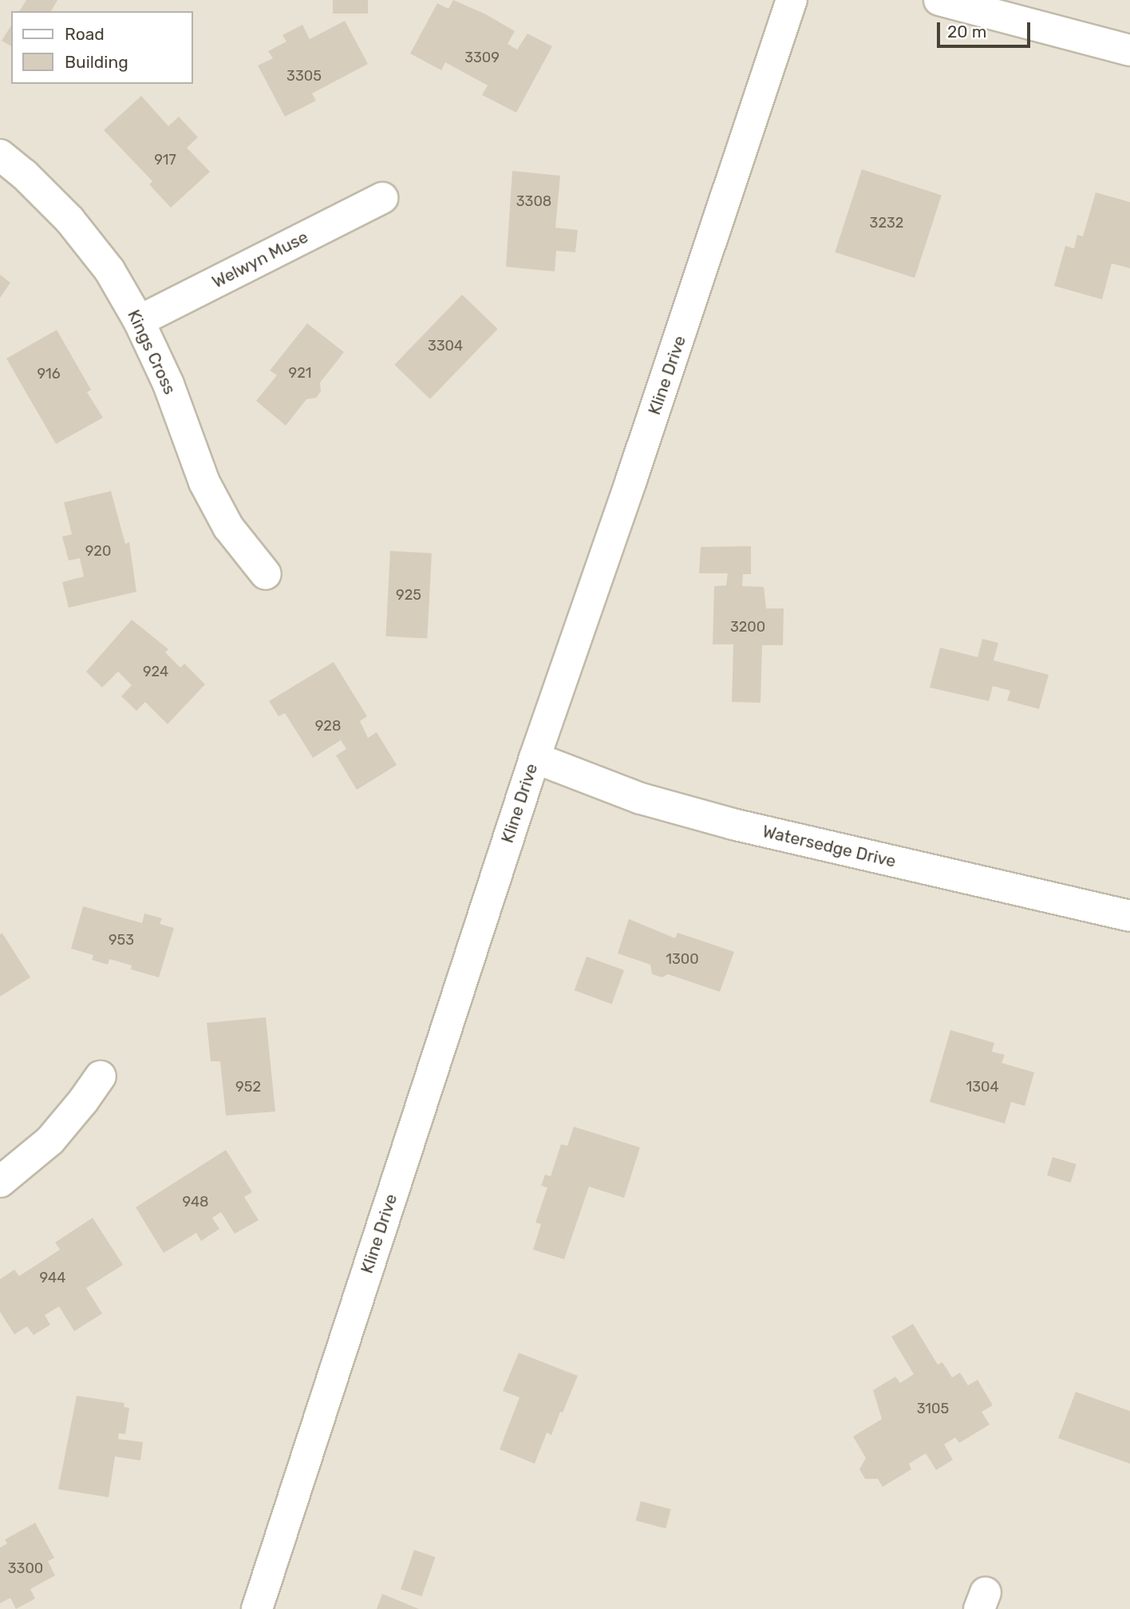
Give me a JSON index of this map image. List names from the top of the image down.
{
  "streets": {
    "street": [
      "Welwyn Muse",
      "Kings Cross",
      "Kline Drive",
      "Watersedge Drive"
    ]
  },
  "crossings": [
    ["Welwyn Muse", "Kings Cross"],
    ["Kline Drive", "Watersedge Drive"]
  ],
  "house_numbers": [
    "3309",
    "3305",
    "917",
    "3308",
    "3232",
    "3304",
    "921",
    "916",
    "920",
    "925",
    "3200",
    "924",
    "928",
    "953",
    "1300",
    "952",
    "1304",
    "948",
    "944",
    "3105",
    "3300"
  ],
  "legend": ["Road", "Building"],
  "scale_bar": "20 m"
}
